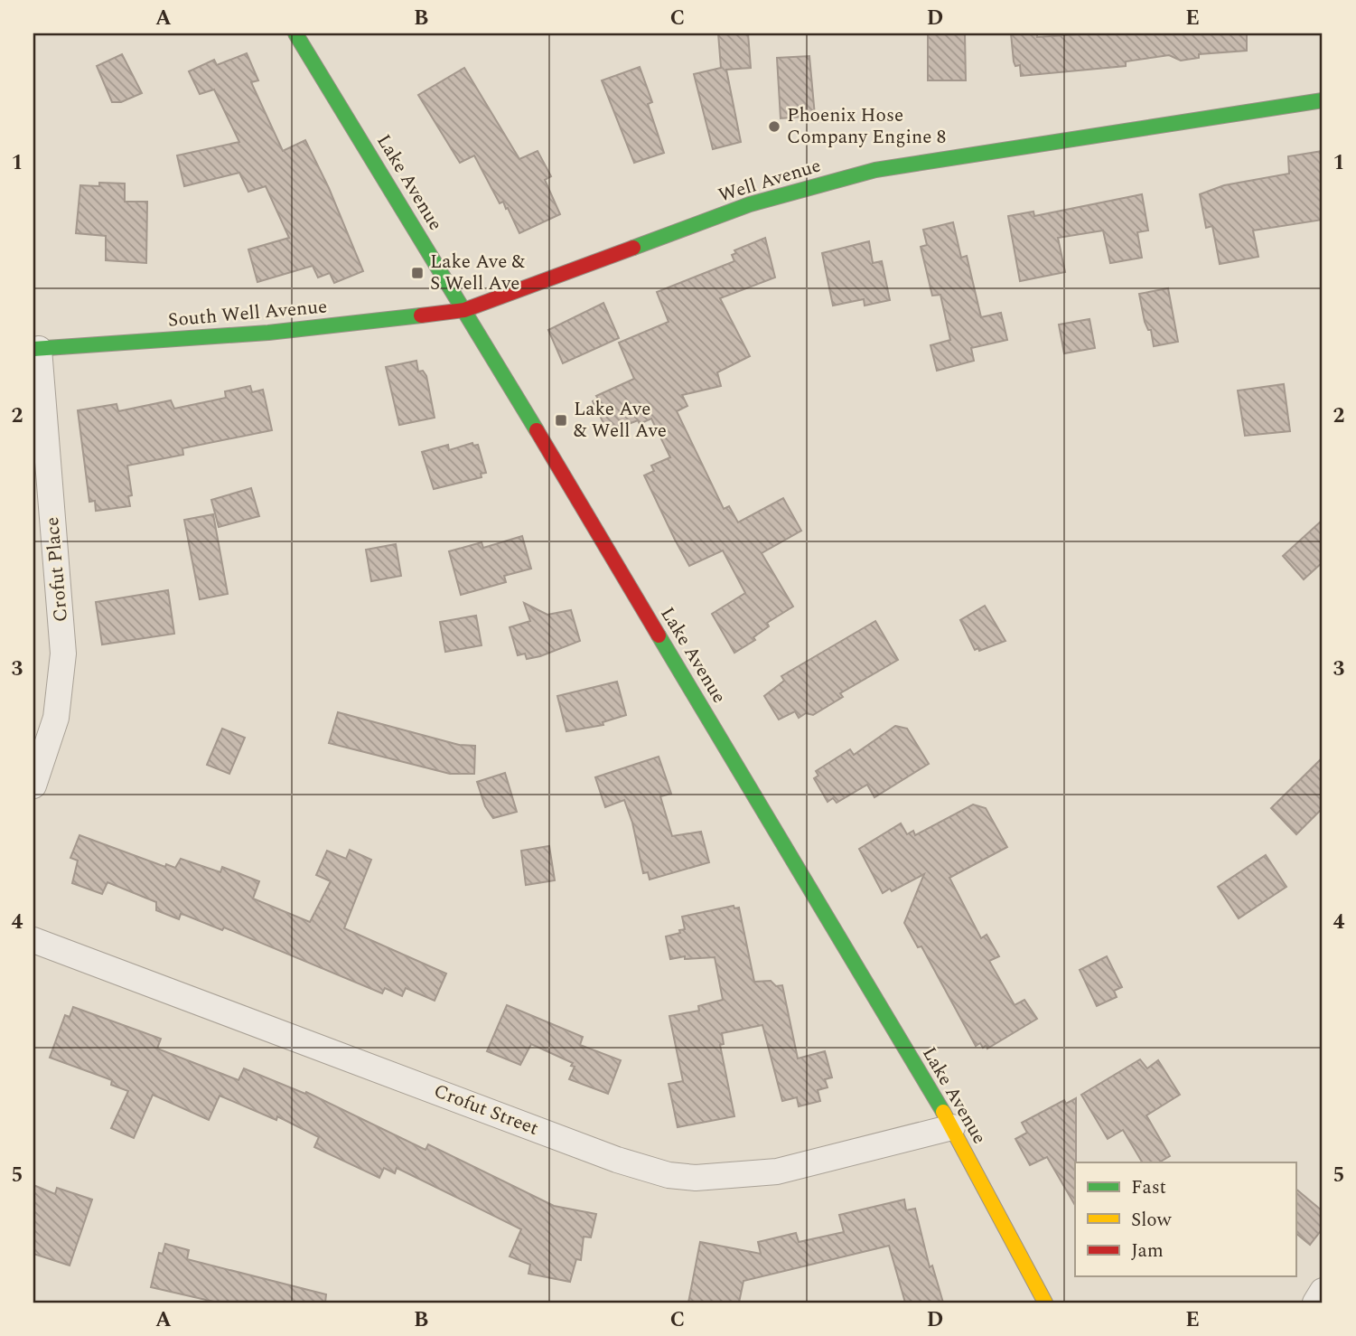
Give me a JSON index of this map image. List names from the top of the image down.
{
  "streets": {
    "main road": ["Well Avenue", "Lake Avenue", "South Well Avenue"],
    "street": ["Crofut Place", "Crofut Street"]
  },
  "crossings": [
    ["Well Avenue", "Lake Avenue"],
    ["Well Avenue", "South Well Avenue"],
    ["Lake Avenue", "South Well Avenue"],
    ["Lake Avenue", "Crofut Street"],
    ["South Well Avenue", "Crofut Place"]
  ],
  "places": {
    "other": ["Phoenix Hose Company Engine 8"],
    "transit": ["Lake Ave & S Well Ave", "Lake Ave & Well Ave"]
  },
  "legend": ["Fast", "Slow", "Jam"],
  "grid": {
    "columns": [
      "A",
      "B",
      "C",
      "D",
      "E"
    ],
    "rows": [
      "1",
      "2",
      "3",
      "4",
      "5"
    ]
  }
}
